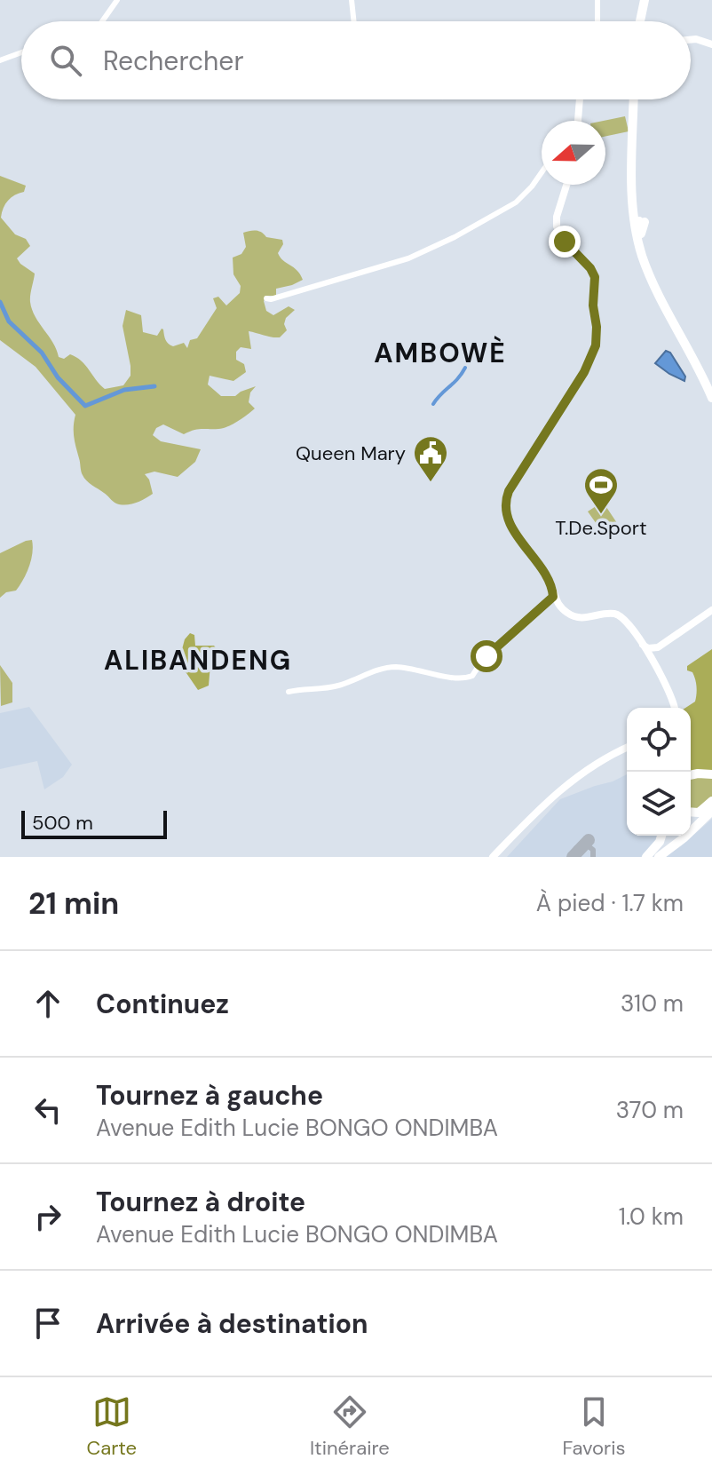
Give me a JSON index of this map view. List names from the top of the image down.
{
  "districts": ["AMBOWÈ", "ALIBANDENG"],
  "places": {
    "public building": ["Queen Mary"],
    "sports": ["T.De.Sport"]
  },
  "scale_bar": "500 m",
  "north": "left",
  "page": {
    "search": "Rechercher",
    "scale": "500 m",
    "heading": ["21 min", "À pied · 1.7 km"],
    "list": [
      ["Continuez", "310 m"],
      ["Tournez à gauche", "Avenue Edith Lucie BONGO ONDIMBA", "370 m"],
      ["Tournez à droite", "Avenue Edith Lucie BONGO ONDIMBA", "1.0 km"],
      "Arrivée à destination"
    ],
    "nav": ["Carte", "Itinéraire", "Favoris"]
  }
}
